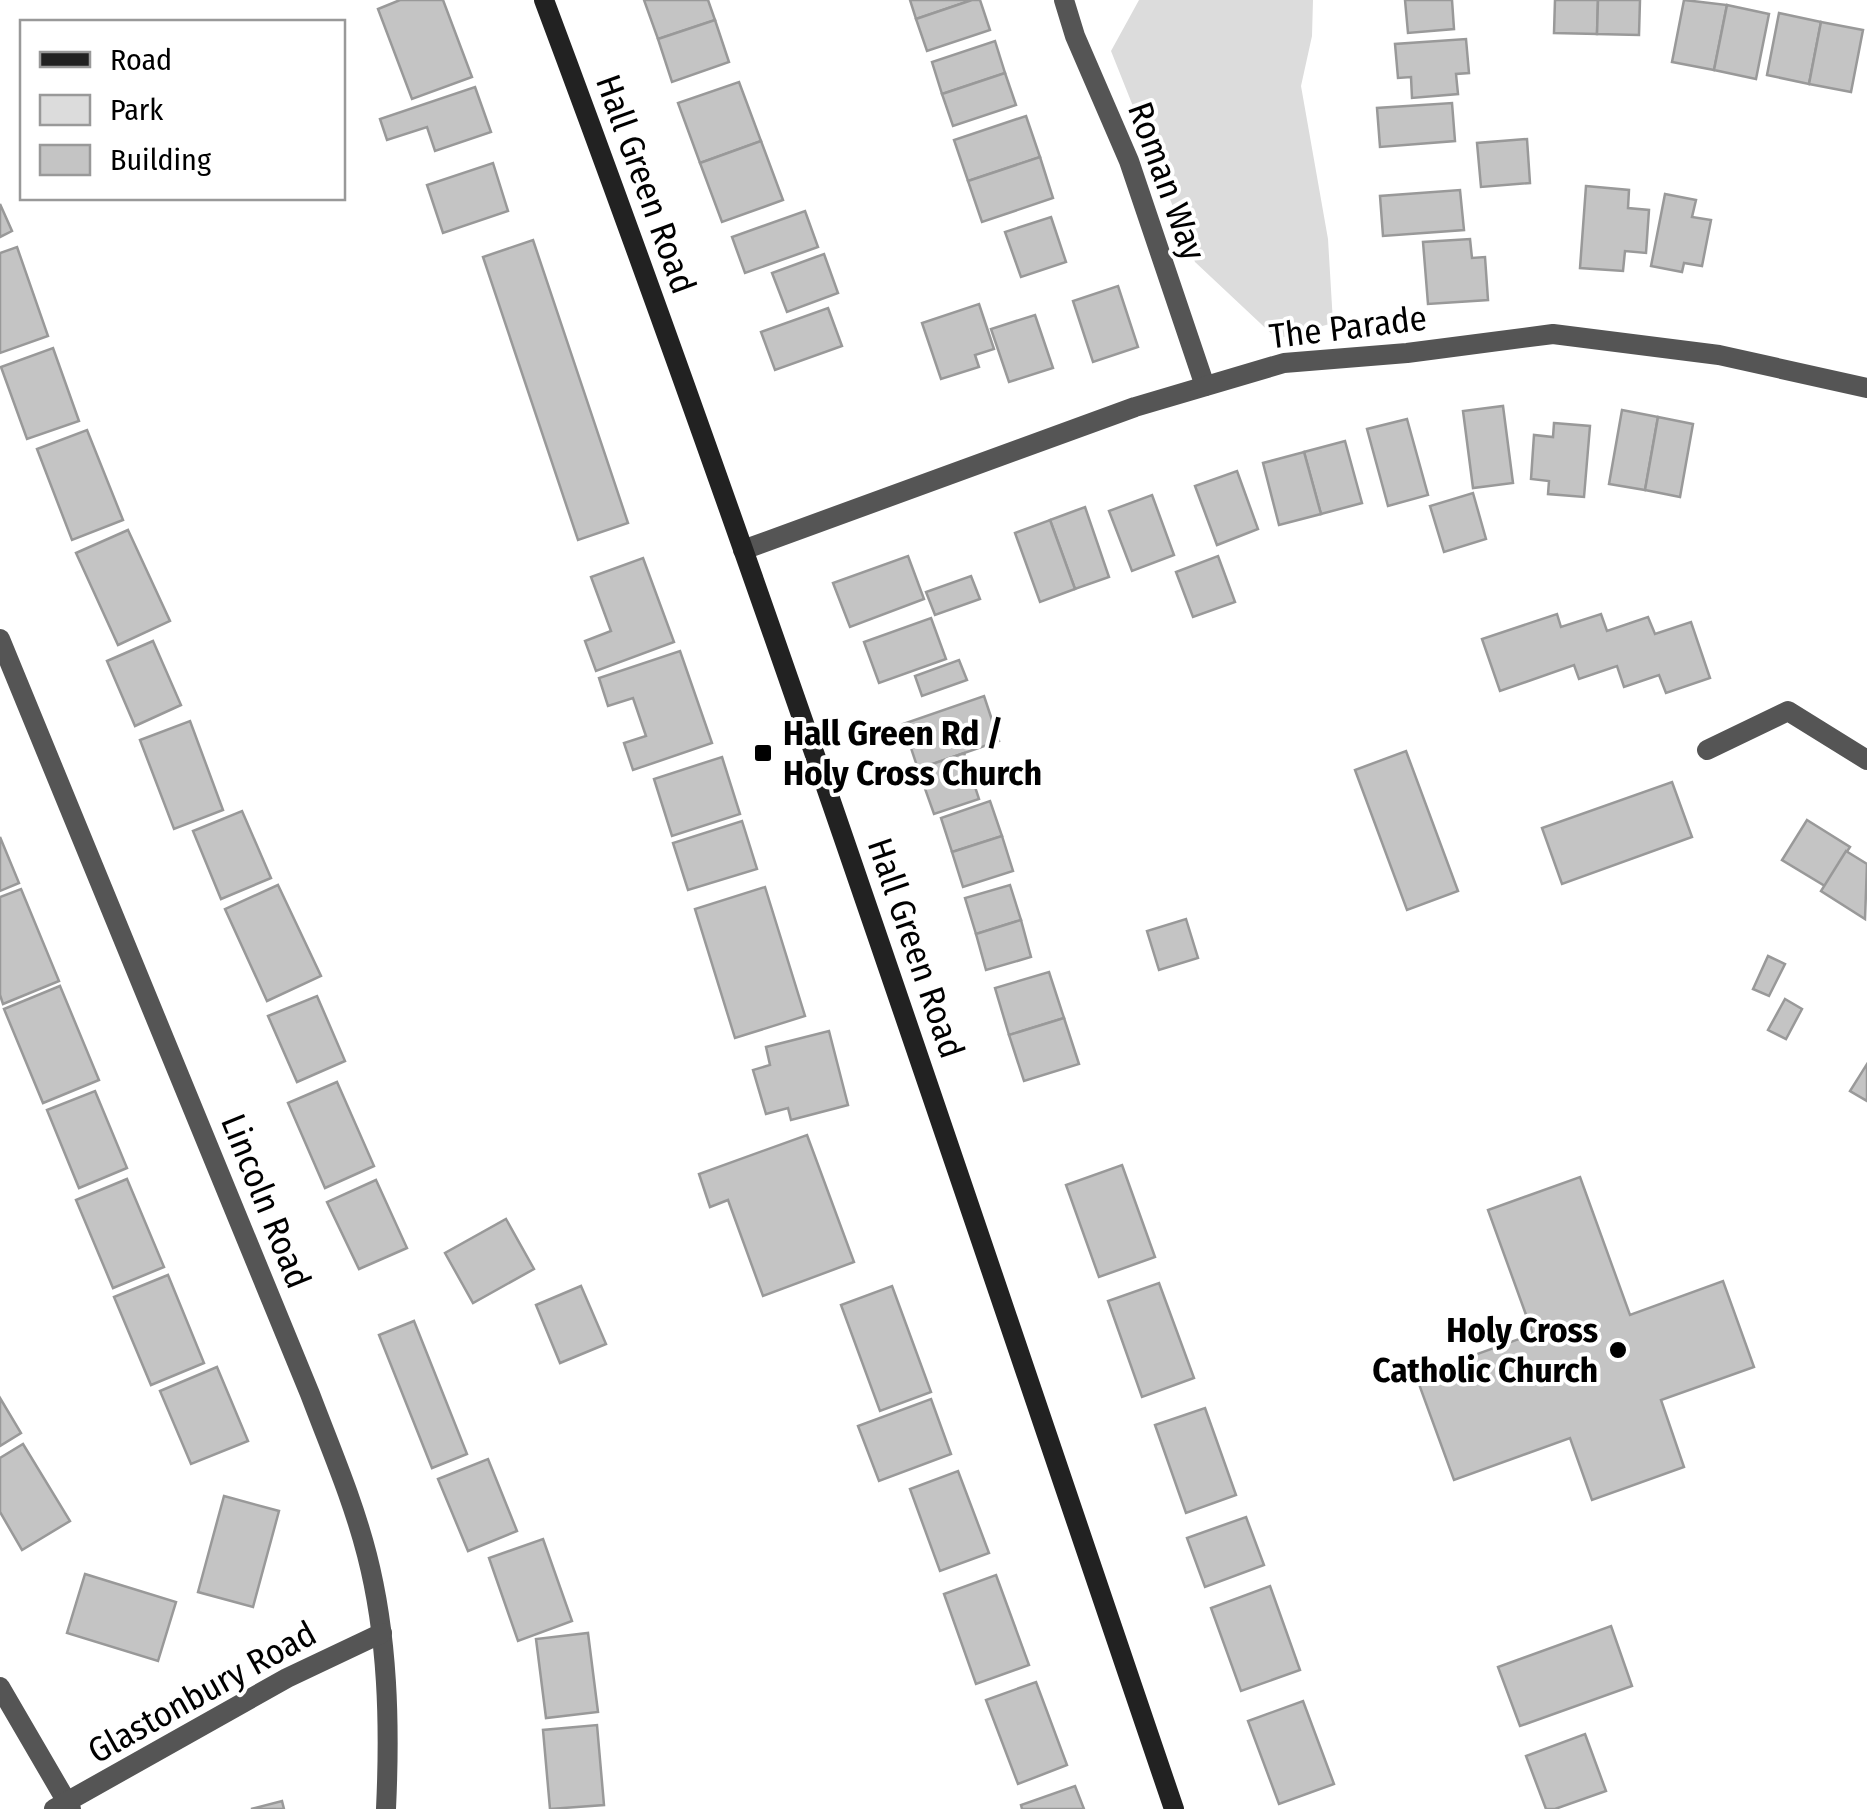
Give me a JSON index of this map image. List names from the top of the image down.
{
  "streets": {
    "street": [
      "Roman Way",
      "Hall Green Road",
      "The Parade",
      "Lincoln Road",
      "Glastonbury Road"
    ]
  },
  "crossings": [
    ["Roman Way", "The Parade"],
    ["Hall Green Road", "The Parade"],
    ["Lincoln Road", "Glastonbury Road"]
  ],
  "places": {
    "transit": ["Hall Green Rd / Holy Cross Church"],
    "other": ["Holy Cross Catholic Church"]
  },
  "legend": ["Road", "Park", "Building"]
}
